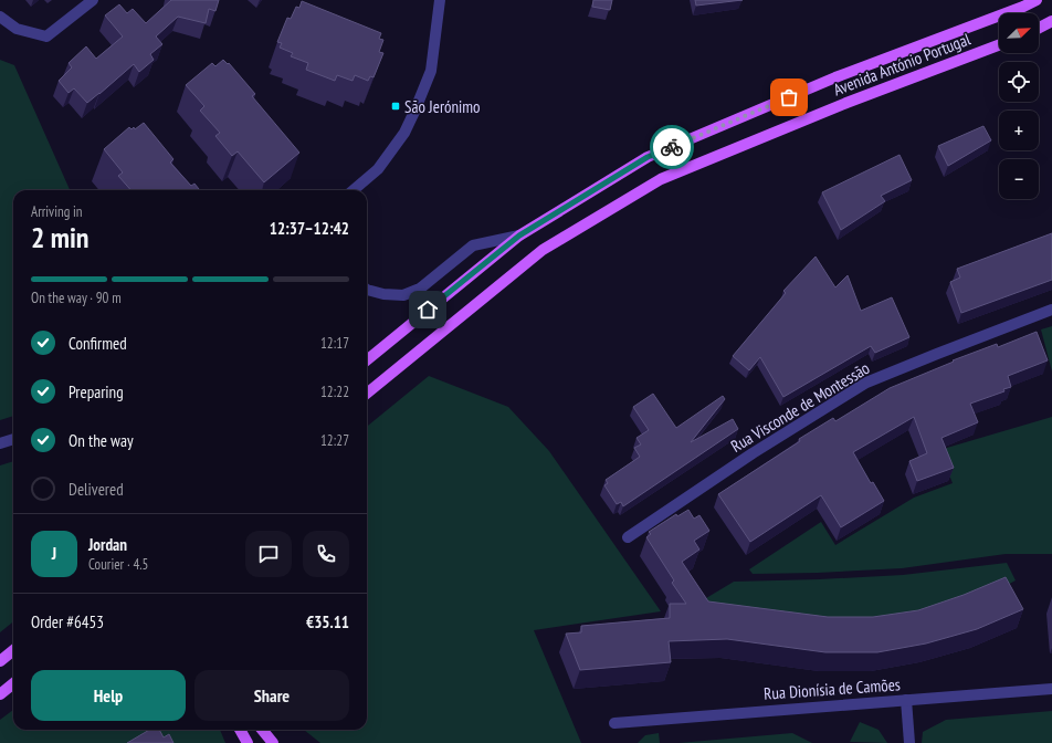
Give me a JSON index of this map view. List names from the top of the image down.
{
  "streets": {
    "main road": ["Avenida António Portugal"],
    "street": ["Rua Visconde de Montessão", "Rua Dionísia de Camões"]
  },
  "places": {
    "transit": ["São Jerónimo"]
  },
  "north": "top right",
  "page": {
    "map_buttons": ["+", "−"],
    "heading": ["2 min", "Arriving in", "12:37–12:42"],
    "panel": [
      "Jordan",
      "Courier · 4.5",
      "Order #6453",
      "€35.11"
    ],
    "bar": "On the way · 90 m",
    "list": [
      ["Confirmed", "12:17"],
      ["Preparing", "12:22"],
      ["On the way", "12:27"],
      "Delivered"
    ],
    "round": "J",
    "buttons": ["Help", "Share"]
  }
}
